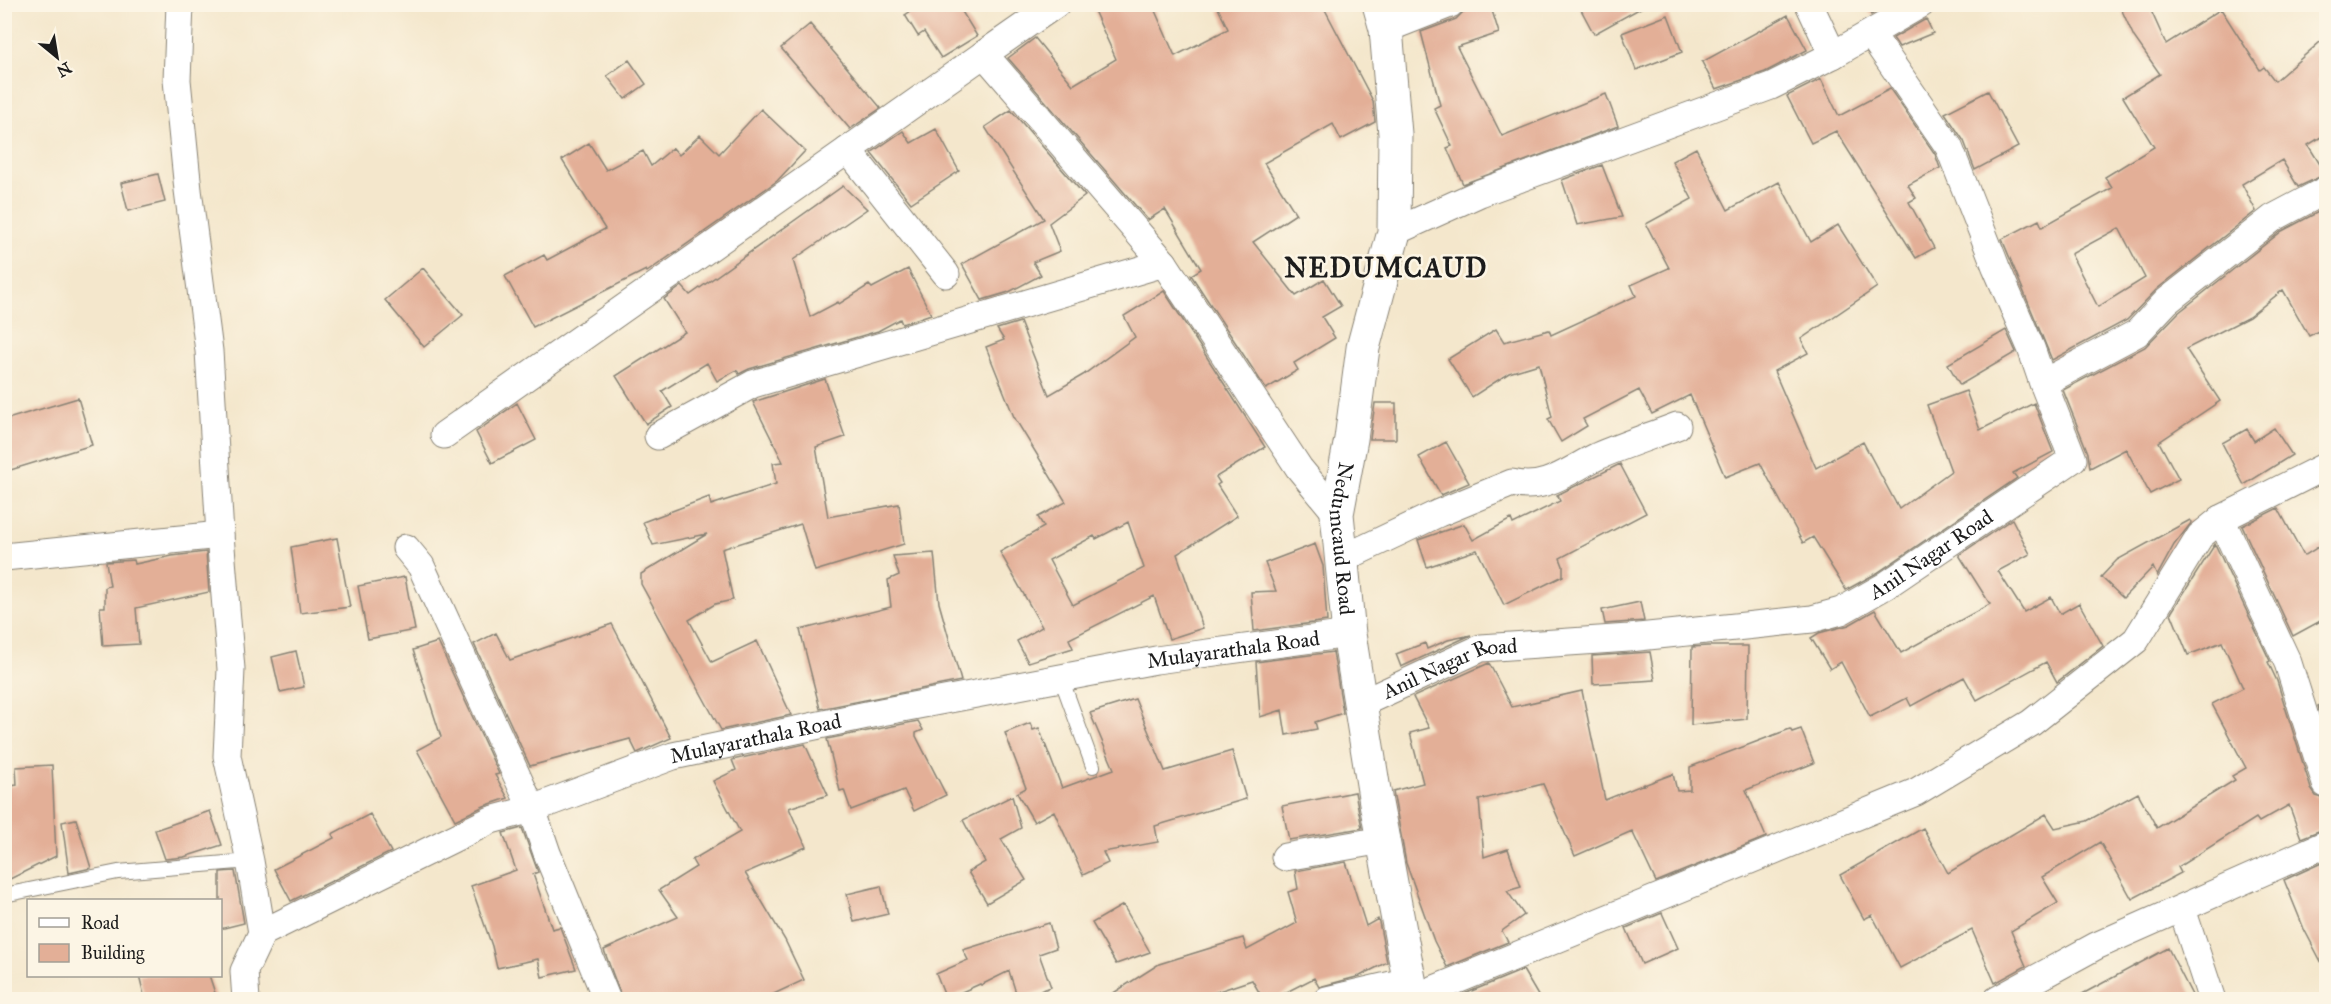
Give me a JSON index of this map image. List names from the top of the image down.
{
  "streets": {
    "main road": ["Nedumcaud Road"],
    "street": ["Anil Nagar Road", "Mulayarathala Road"]
  },
  "crossings": [
    ["Nedumcaud Road", "Anil Nagar Road"],
    ["Nedumcaud Road", "Mulayarathala Road"]
  ],
  "districts": ["NEDUMCAUD"],
  "legend": ["Road", "Building"],
  "north": "bottom right"
}
